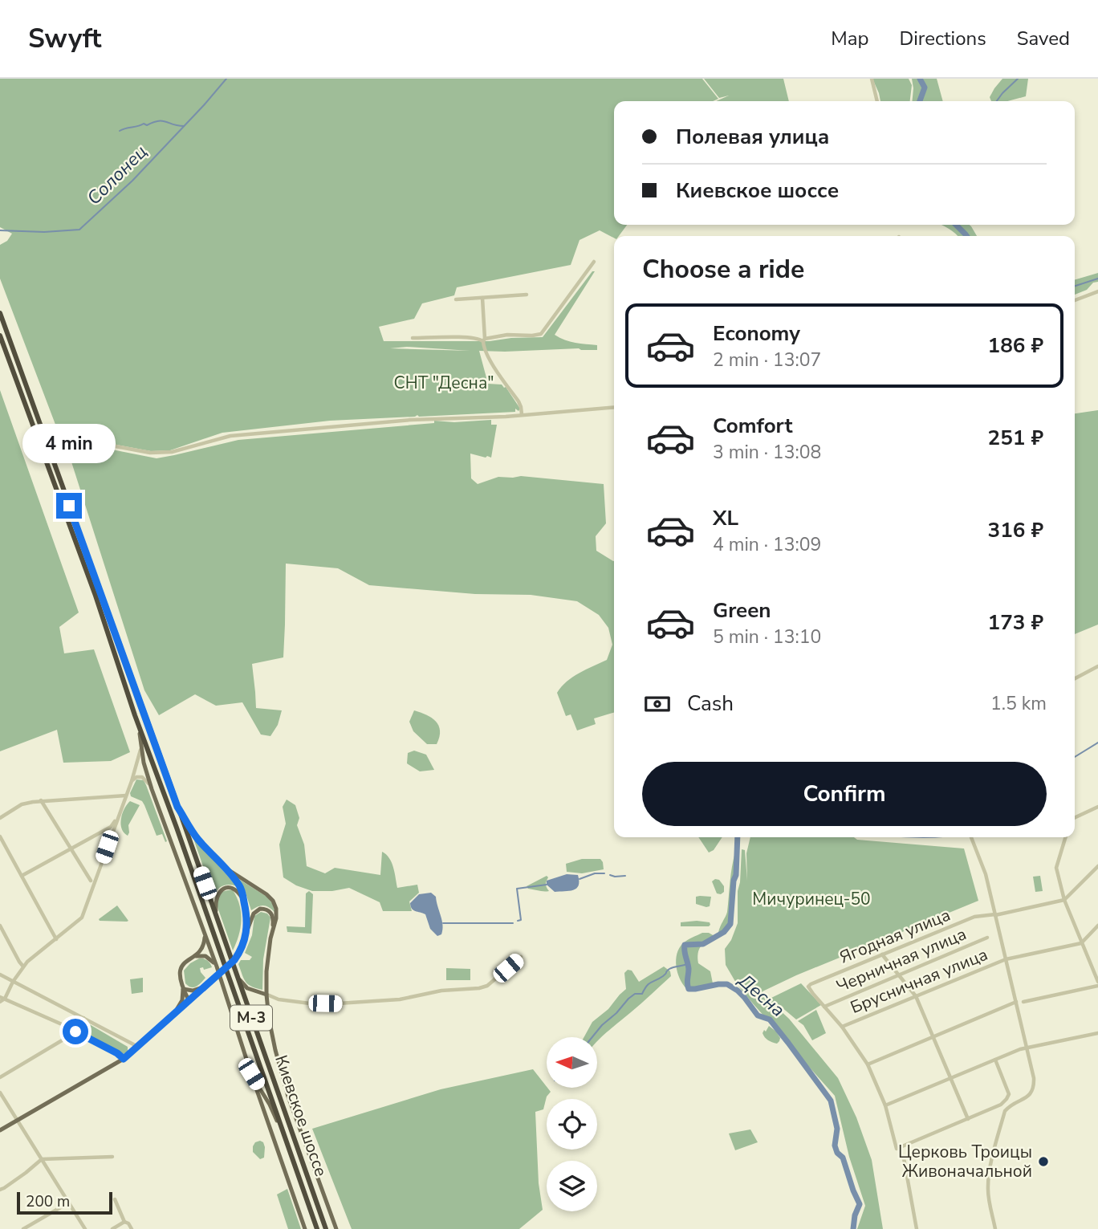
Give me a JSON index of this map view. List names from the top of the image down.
{
  "streets": {
    "highway": ["М-3", "Киевское шоссе"],
    "street": ["Ягодная улица", "Черничная улица", "Брусничная улица"]
  },
  "crossings": [
    ["Ягодная улица", "Брусничная улица"],
    ["Черничная улица", "Брусничная улица"]
  ],
  "water": ["Солонец", "Десна"],
  "parks": ["СНТ \"Десна\"", "Мичуринец-50"],
  "places": ["Церковь Троицы Живоначальной"],
  "scale_bar": "200 m",
  "north": "left",
  "page": {
    "header": "Swyft",
    "nav": ["Map", "Directions", "Saved"],
    "banner": ["Полевая улица", "Киевское шоссе"],
    "heading": "Choose a ride",
    "list": [
      {
        "name": "Economy",
        "note": "2 min · 13:07",
        "value": "186 ₽"
      },
      {
        "name": "Comfort",
        "note": "3 min · 13:08",
        "value": "251 ₽"
      },
      {
        "name": "XL",
        "note": "4 min · 13:09",
        "value": "316 ₽"
      },
      {
        "name": "Green",
        "note": "5 min · 13:10",
        "value": "173 ₽"
      }
    ],
    "bubble": "4 min",
    "pay": ["Cash", "1.5 km"],
    "buttons": "Confirm",
    "scale": "200 m"
  }
}
